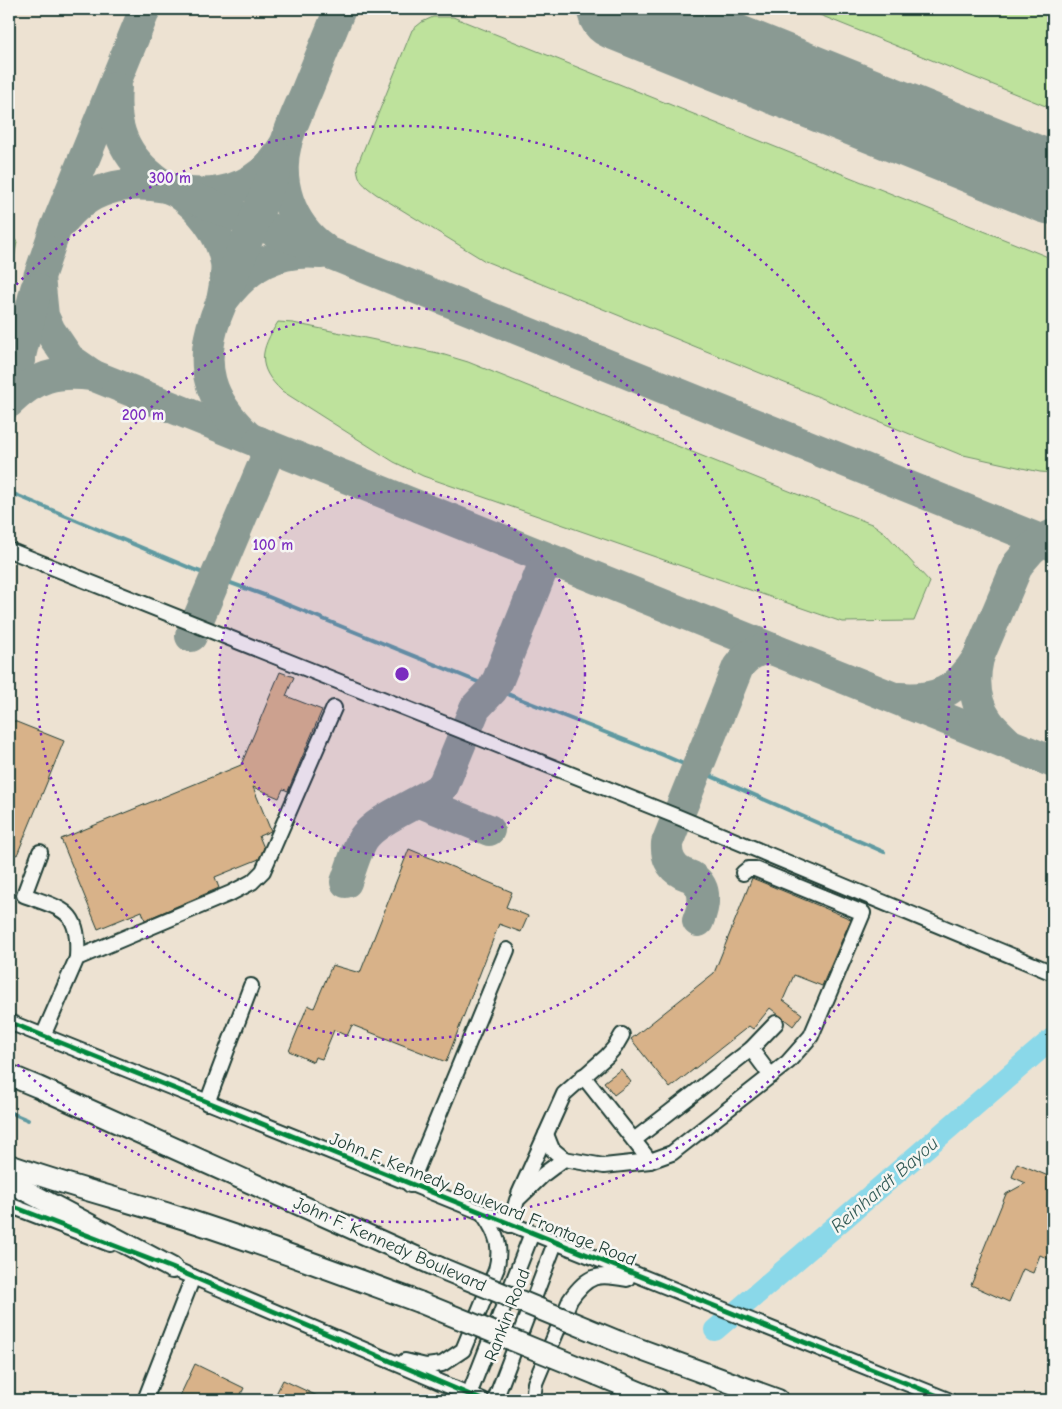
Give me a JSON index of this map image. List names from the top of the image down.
{
  "streets": {
    "highway": ["John F. Kennedy Boulevard"],
    "street": ["John F. Kennedy Boulevard Frontage Road", "Rankin Road"]
  },
  "crossings": [
    ["John F. Kennedy Boulevard Frontage Road", "Rankin Road"]
  ],
  "water": ["Reinhardt Bayou"],
  "rings": ["300 m", "200 m", "100 m"]
}
